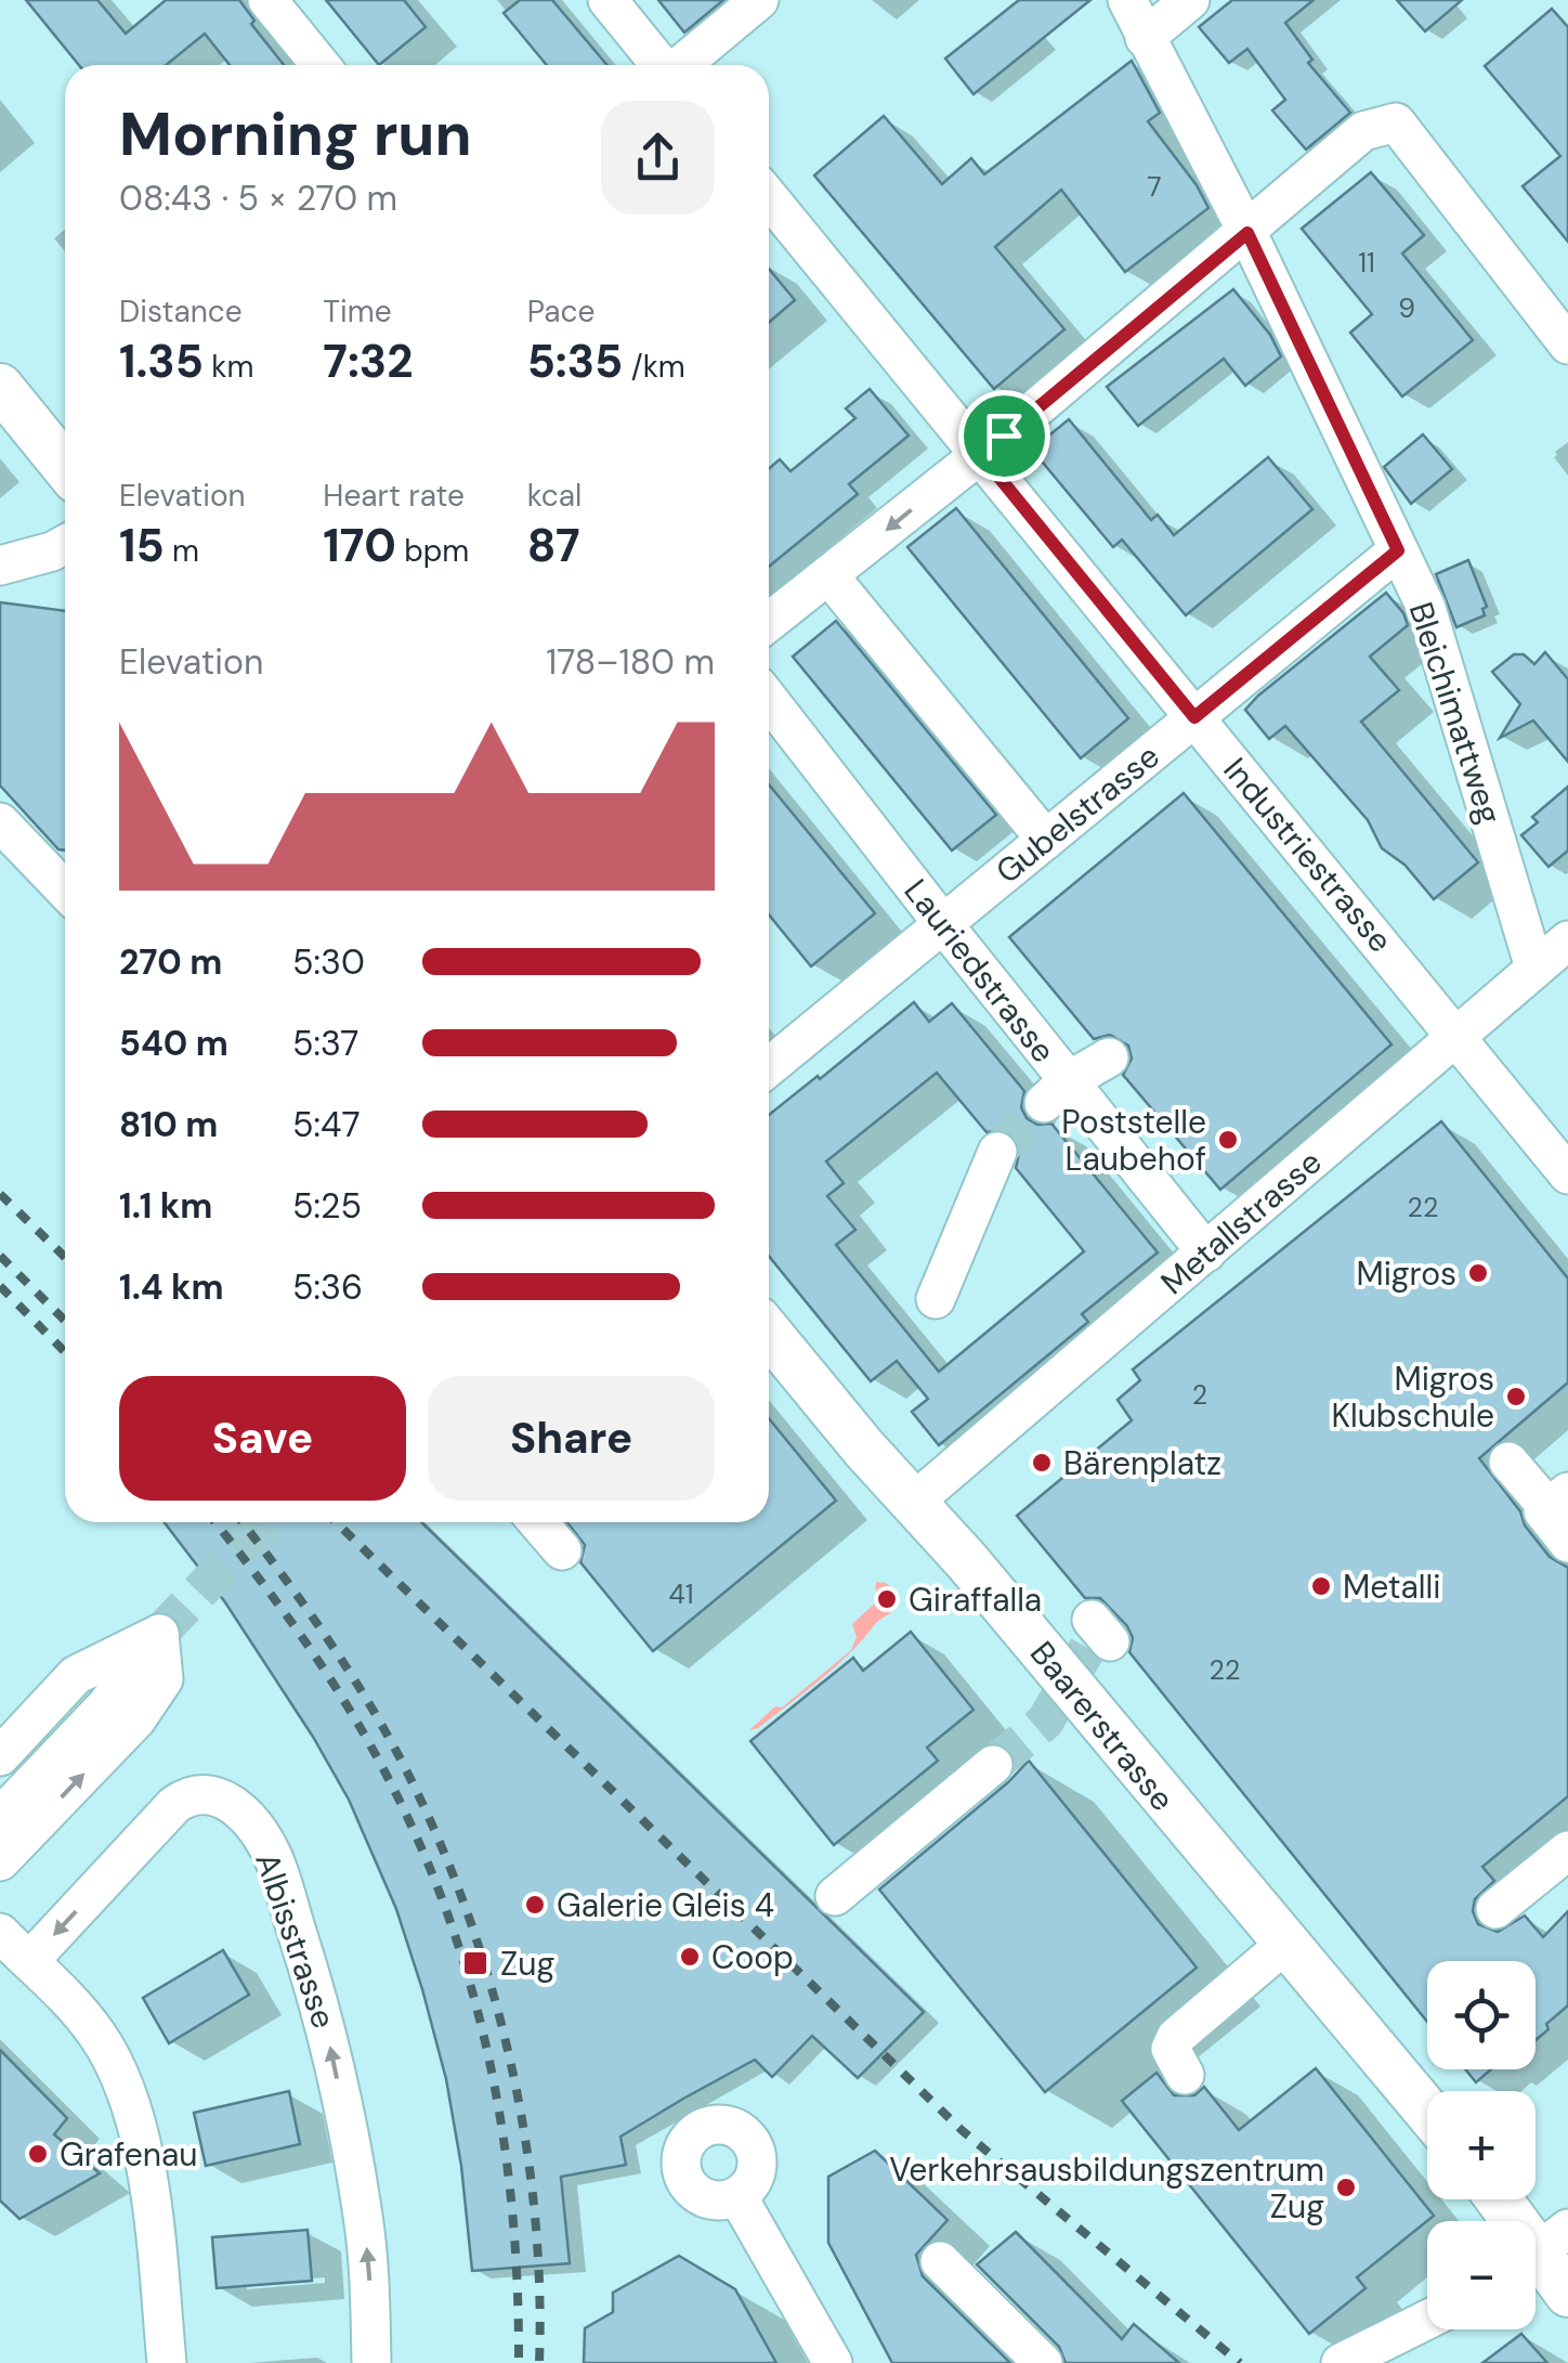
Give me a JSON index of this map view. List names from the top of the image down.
{
  "streets": {
    "main road": ["Baarerstrasse"],
    "street": [
      "Bleichimattweg",
      "Gubelstrasse",
      "Industriestrasse",
      "Lauriedstrasse",
      "Metallstrasse",
      "Albisstrasse"
    ]
  },
  "crossings": [
    ["Bleichimattweg", "Gubelstrasse"],
    ["Bleichimattweg", "Metallstrasse"],
    ["Gubelstrasse", "Industriestrasse"],
    ["Gubelstrasse", "Lauriedstrasse"],
    ["Industriestrasse", "Metallstrasse"],
    ["Lauriedstrasse", "Metallstrasse"],
    ["Metallstrasse", "Baarerstrasse"]
  ],
  "places": {
    "other": [
      "Poststelle Laubehof",
      "Migros",
      "Migros Klubschule",
      "Bärenplatz",
      "Metalli",
      "Giraffalla",
      "Galerie Gleis 4",
      "Coop",
      "Grafenau",
      "Verkehrsausbildungszentrum Zug"
    ],
    "transit": ["Zug"]
  },
  "house_numbers": [
    "7",
    "11",
    "9",
    "22",
    "2",
    "41",
    "22"
  ],
  "page": {
    "heading": ["Morning run", "08:43 · 5 × 270 m"],
    "stats": [
      ["Distance", "1.35 km"],
      ["Time", "7:32"],
      ["Pace", "5:35 /km"],
      ["Elevation", "15 m"],
      ["Heart rate", "170 bpm"],
      ["kcal", "87"]
    ],
    "chart": ["Elevation", "178–180 m"],
    "list": [
      {
        "name": "270 m",
        "note": "5:30"
      },
      {
        "name": "540 m",
        "note": "5:37"
      },
      {
        "name": "810 m",
        "note": "5:47"
      },
      {
        "name": "1.1 km",
        "note": "5:25"
      },
      {
        "name": "1.4 km",
        "note": "5:36"
      }
    ],
    "buttons": ["Save", "Share"],
    "map_buttons": ["+", "−"]
  }
}
